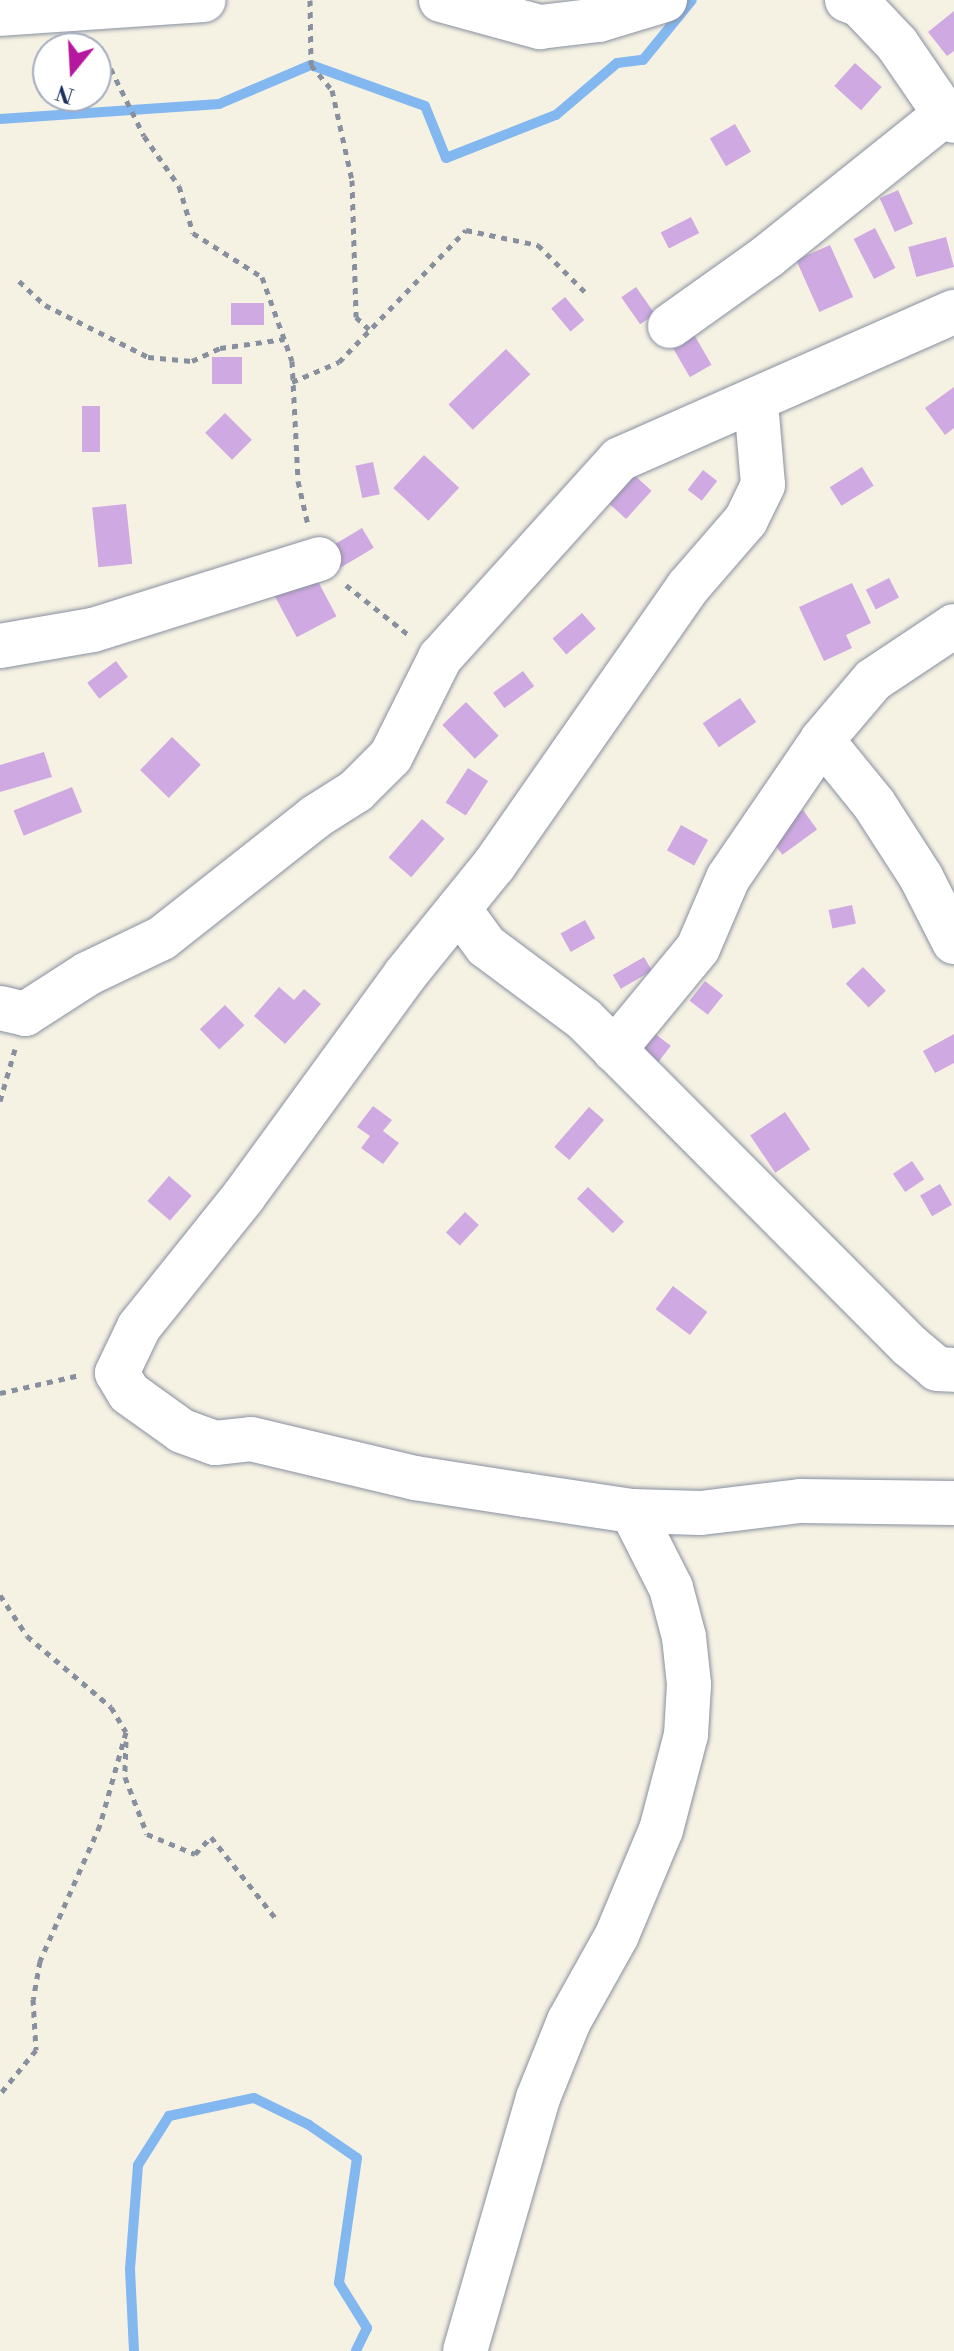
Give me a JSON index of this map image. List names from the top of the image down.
{
  "north": "bottom"
}
